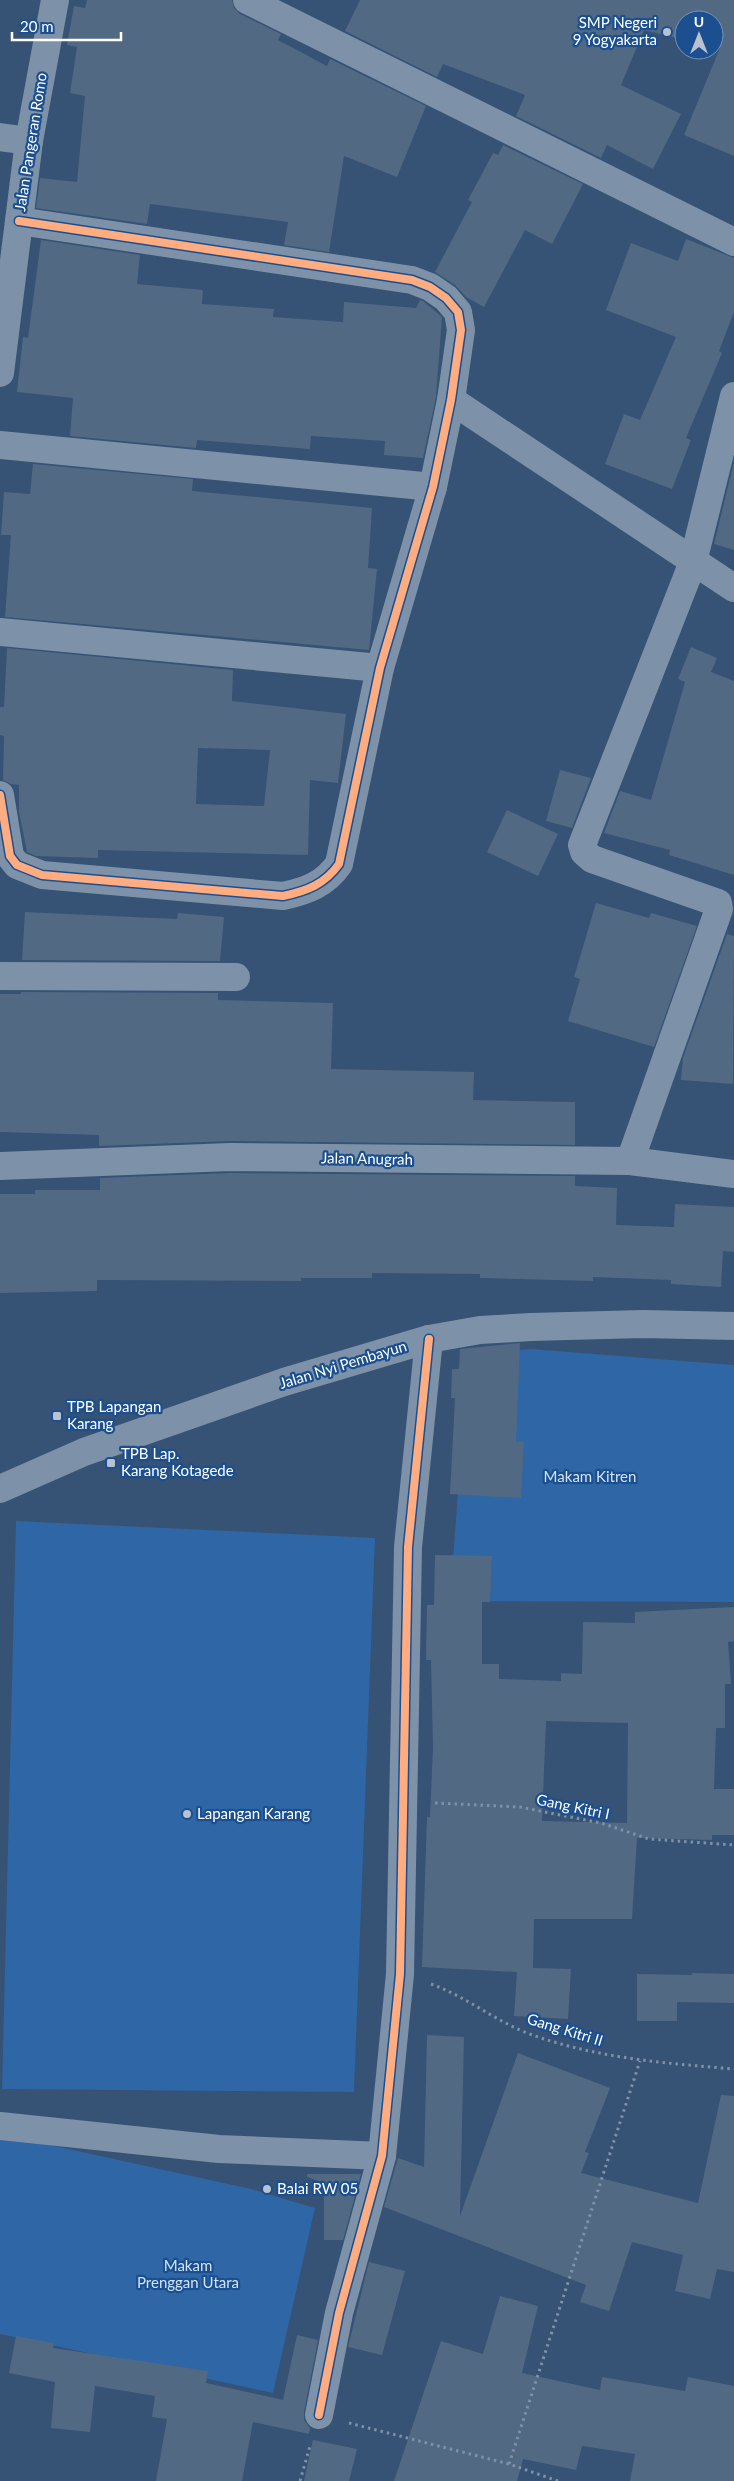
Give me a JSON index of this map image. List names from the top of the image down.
{
  "streets": {
    "street": ["Jalan Pangeran Romo", "Jalan Anugrah", "Jalan Nyi Pembayun"],
    "path": ["Gang Kitri I", "Gang Kitri II"]
  },
  "parks": ["Makam Kitren", "Makam Prenggan Utara"],
  "places": {
    "other": ["SMP Negeri 9 Yogyakarta", "Lapangan Karang", "Balai RW 05"],
    "transit": ["TPB Lapangan Karang", "TPB Lap. Karang Kotagede"]
  },
  "scale_bar": "20 m",
  "north": "top"
}
